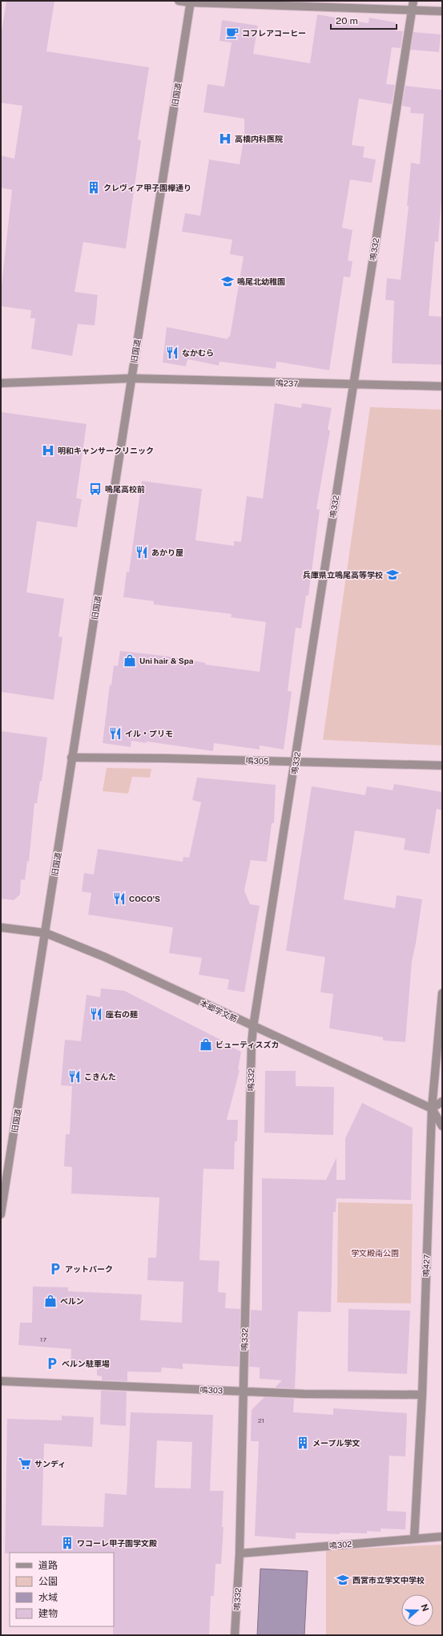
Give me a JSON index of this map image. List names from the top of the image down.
{
  "streets": {
    "street": [
      "旧国道",
      "鳴332",
      "鳴237",
      "鳴305",
      "本郷学文筋",
      "鳴427",
      "鳴303",
      "鳴302"
    ]
  },
  "crossings": [
    ["旧国道", "鳴237"],
    ["旧国道", "鳴305"],
    ["旧国道", "本郷学文筋"],
    ["鳴332", "鳴237"],
    ["鳴332", "鳴305"],
    ["鳴332", "本郷学文筋"],
    ["鳴332", "鳴303"],
    ["鳴332", "鳴302"],
    ["本郷学文筋", "鳴427"],
    ["鳴427", "鳴303"],
    ["鳴427", "鳴302"]
  ],
  "parks": ["学文殿南公園"],
  "places": {
    "cafe": ["コフレアコーヒー"],
    "hospital": ["高橋内科医院", "明和キャンサークリニック"],
    "building": ["クレヴィア甲子園欅通り", "メープル学文", "ワコーレ甲子園学文殿"],
    "school or university": ["鳴尾北幼稚園", "兵庫県立鳴尾高等学校", "西宮市立学文中学校"],
    "restaurant": [
      "なかむら",
      "あかり屋",
      "イル・プリモ",
      "COCO'S",
      "座右の麺",
      "こきんた"
    ],
    "bus stop": ["鳴尾高校前"],
    "shop": ["Uni hair & Spa", "ビューティスズカ", "ベルン"],
    "parking": ["アットパーク", "ベルン駐車場"],
    "supermarket": ["サンディ"]
  },
  "house_numbers": ["17", "21"],
  "legend": [
    "道路",
    "公園",
    "水域",
    "建物"
  ],
  "scale_bar": "20 m",
  "north": "right"
}
